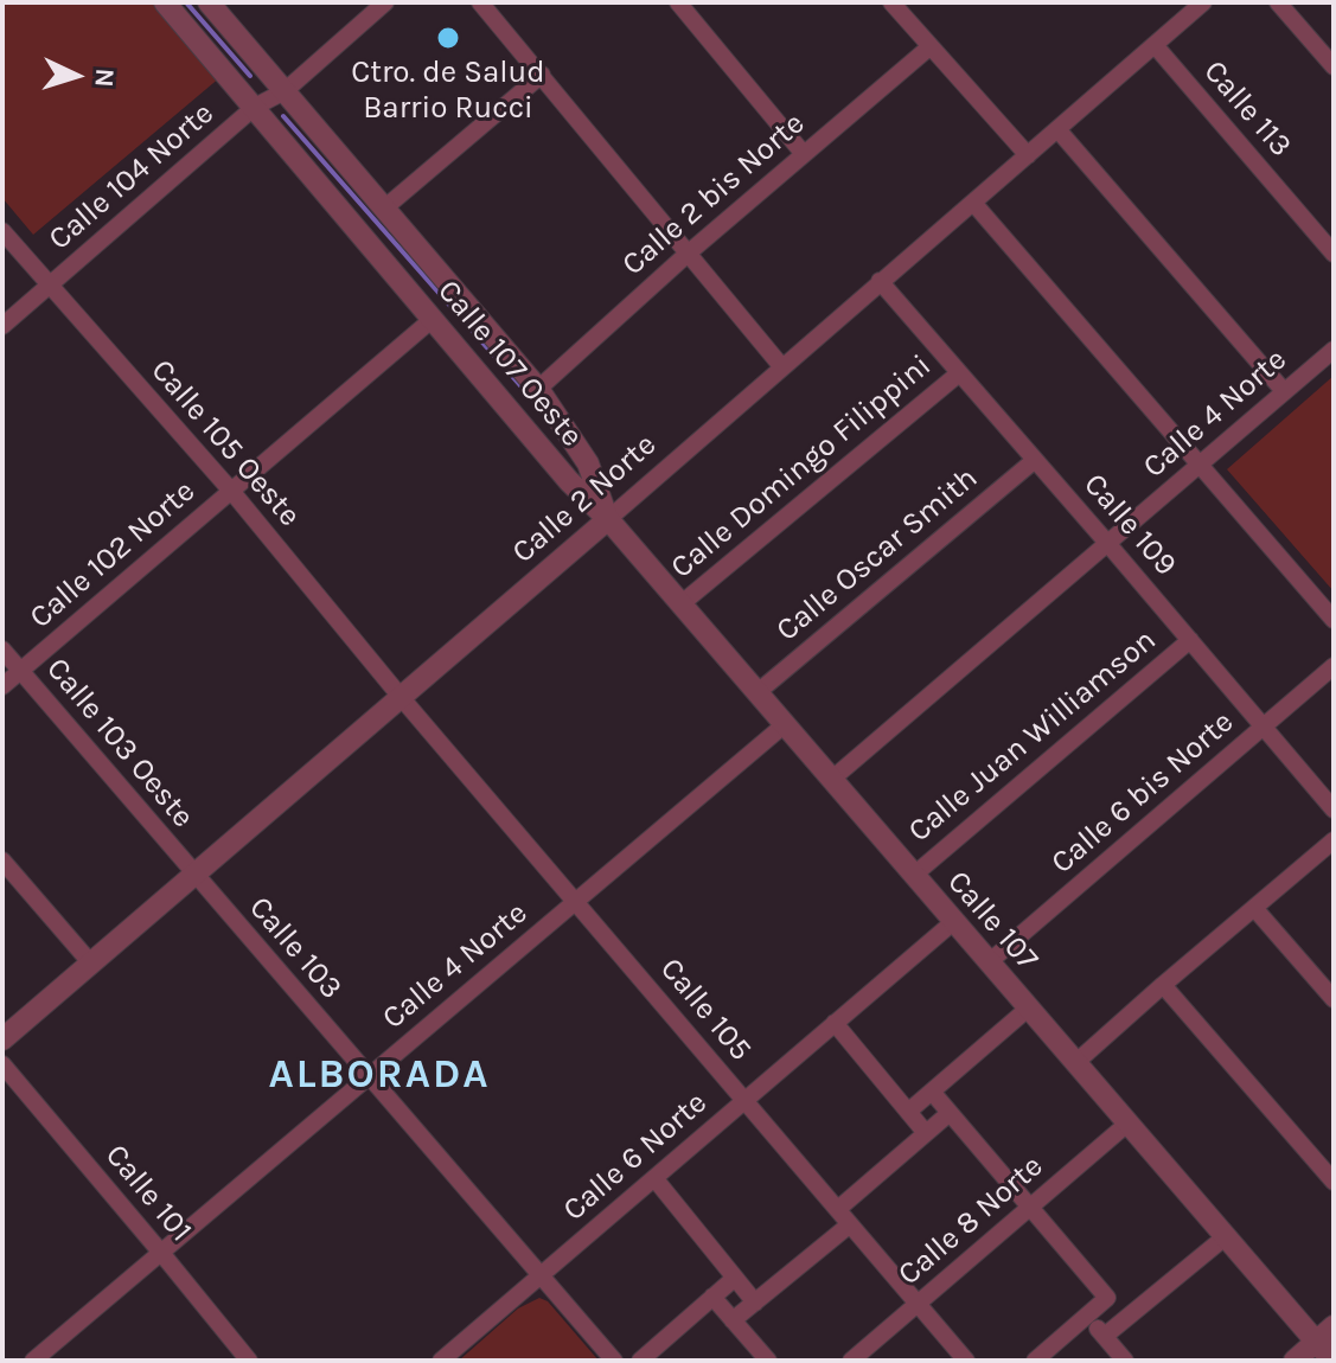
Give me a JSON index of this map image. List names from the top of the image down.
{
  "streets": {
    "street": [
      "Calle 113",
      "Calle 104 Norte",
      "Calle 2 bis Norte",
      "Calle 107 Oeste",
      "Calle 4 Norte",
      "Calle 105 Oeste",
      "Calle Domingo Filippini",
      "Calle 2 Norte",
      "Calle 109",
      "Calle 102 Norte",
      "Calle Oscar Smith",
      "Calle Juan Williamson",
      "Calle 103 Oeste",
      "Calle 6 bis Norte",
      "Calle 107",
      "Calle 103",
      "Calle 105",
      "Calle 6 Norte",
      "Calle 101",
      "Calle 8 Norte"
    ]
  },
  "crossings": [
    ["Calle 113", "Calle 2 Norte"],
    ["Calle 104 Norte", "Calle 107 Oeste"],
    ["Calle 104 Norte", "Calle 105 Oeste"],
    ["Calle 2 bis Norte", "Calle 107 Oeste"],
    ["Calle 107 Oeste", "Calle 2 Norte"],
    ["Calle 107 Oeste", "Calle 102 Norte"],
    ["Calle 107 Oeste", "Calle 107"],
    ["Calle 4 Norte", "Calle 109"],
    ["Calle 4 Norte", "Calle 107"],
    ["Calle 4 Norte", "Calle 103"],
    ["Calle 4 Norte", "Calle 105"],
    ["Calle 4 Norte", "Calle 101"],
    ["Calle 105 Oeste", "Calle 2 Norte"],
    ["Calle 105 Oeste", "Calle 102 Norte"],
    ["Calle 105 Oeste", "Calle 105"],
    ["Calle Domingo Filippini", "Calle 109"],
    ["Calle Domingo Filippini", "Calle 107"],
    ["Calle 2 Norte", "Calle 109"],
    ["Calle 2 Norte", "Calle 103 Oeste"],
    ["Calle 2 Norte", "Calle 107"],
    ["Calle 2 Norte", "Calle 103"],
    ["Calle 2 Norte", "Calle 105"],
    ["Calle 109", "Calle Oscar Smith"],
    ["Calle 109", "Calle Juan Williamson"],
    ["Calle 109", "Calle 6 bis Norte"],
    ["Calle 102 Norte", "Calle 103 Oeste"],
    ["Calle Oscar Smith", "Calle 107"],
    ["Calle Juan Williamson", "Calle 107"],
    ["Calle 103 Oeste", "Calle 103"],
    ["Calle 6 bis Norte", "Calle 107"],
    ["Calle 107", "Calle 6 Norte"],
    ["Calle 107", "Calle 8 Norte"],
    ["Calle 103", "Calle 6 Norte"],
    ["Calle 105", "Calle 6 Norte"],
    ["Calle 105", "Calle 8 Norte"]
  ],
  "districts": ["ALBORADA"],
  "places": ["Ctro. de Salud Barrio Rucci"],
  "north": "right"
}
